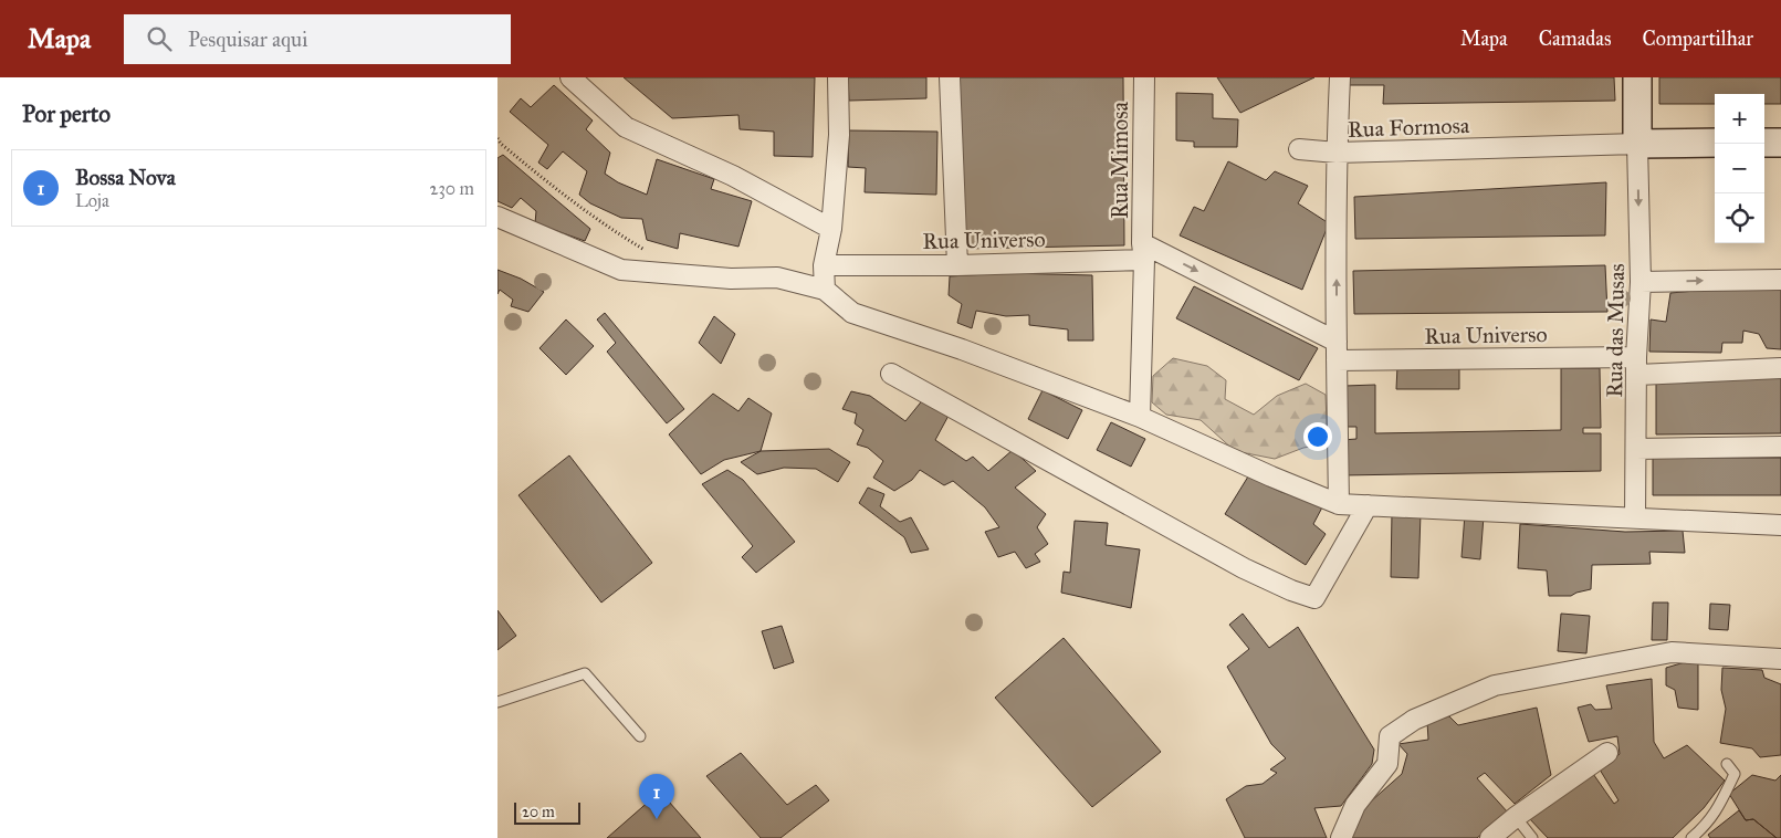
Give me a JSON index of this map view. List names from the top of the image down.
{
  "streets": {
    "street": [
      "Rua Formosa",
      "Rua Mimosa",
      "Rua Universo",
      "Rua das Musas"
    ]
  },
  "crossings": [
    ["Rua Formosa", "Rua Universo"],
    ["Rua Formosa", "Rua das Musas"],
    ["Rua Mimosa", "Rua Universo"],
    ["Rua Universo", "Rua das Musas"]
  ],
  "one_way": ["Rua das Musas"],
  "scale_bar": "20 m",
  "page": {
    "header": "Mapa",
    "search": "Pesquisar aqui",
    "nav": ["Mapa", "Camadas", "Compartilhar"],
    "heading": "Por perto",
    "map_buttons": ["+", "−"],
    "list": [
      {
        "mark": "1",
        "name": "Bossa Nova",
        "note": "Loja",
        "value": "230 m"
      }
    ],
    "pins": "1",
    "scale": "20 m"
  }
}
